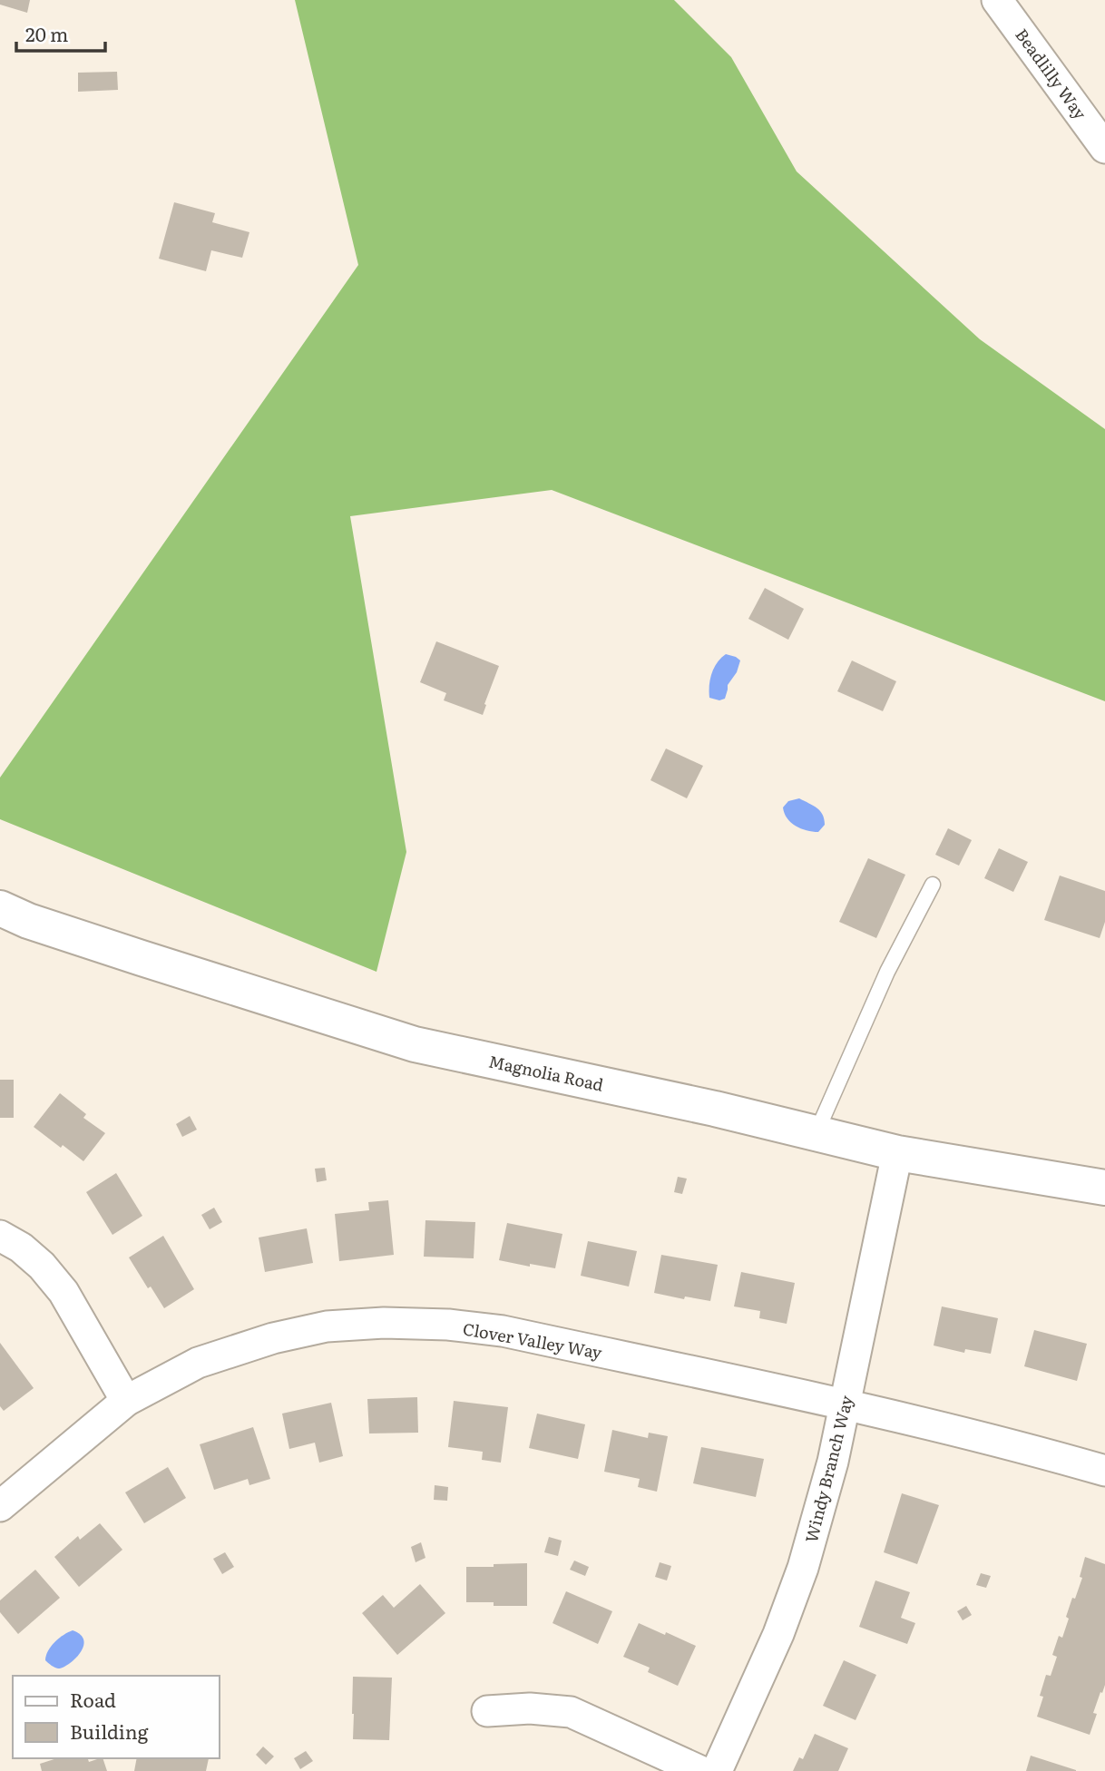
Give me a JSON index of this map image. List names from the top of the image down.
{
  "streets": {
    "main road": ["Magnolia Road"],
    "street": ["Beadlilly Way", "Clover Valley Way", "Windy Branch Way"]
  },
  "crossings": [
    ["Magnolia Road", "Windy Branch Way"],
    ["Clover Valley Way", "Windy Branch Way"]
  ],
  "legend": ["Road", "Building"],
  "scale_bar": "20 m"
}
